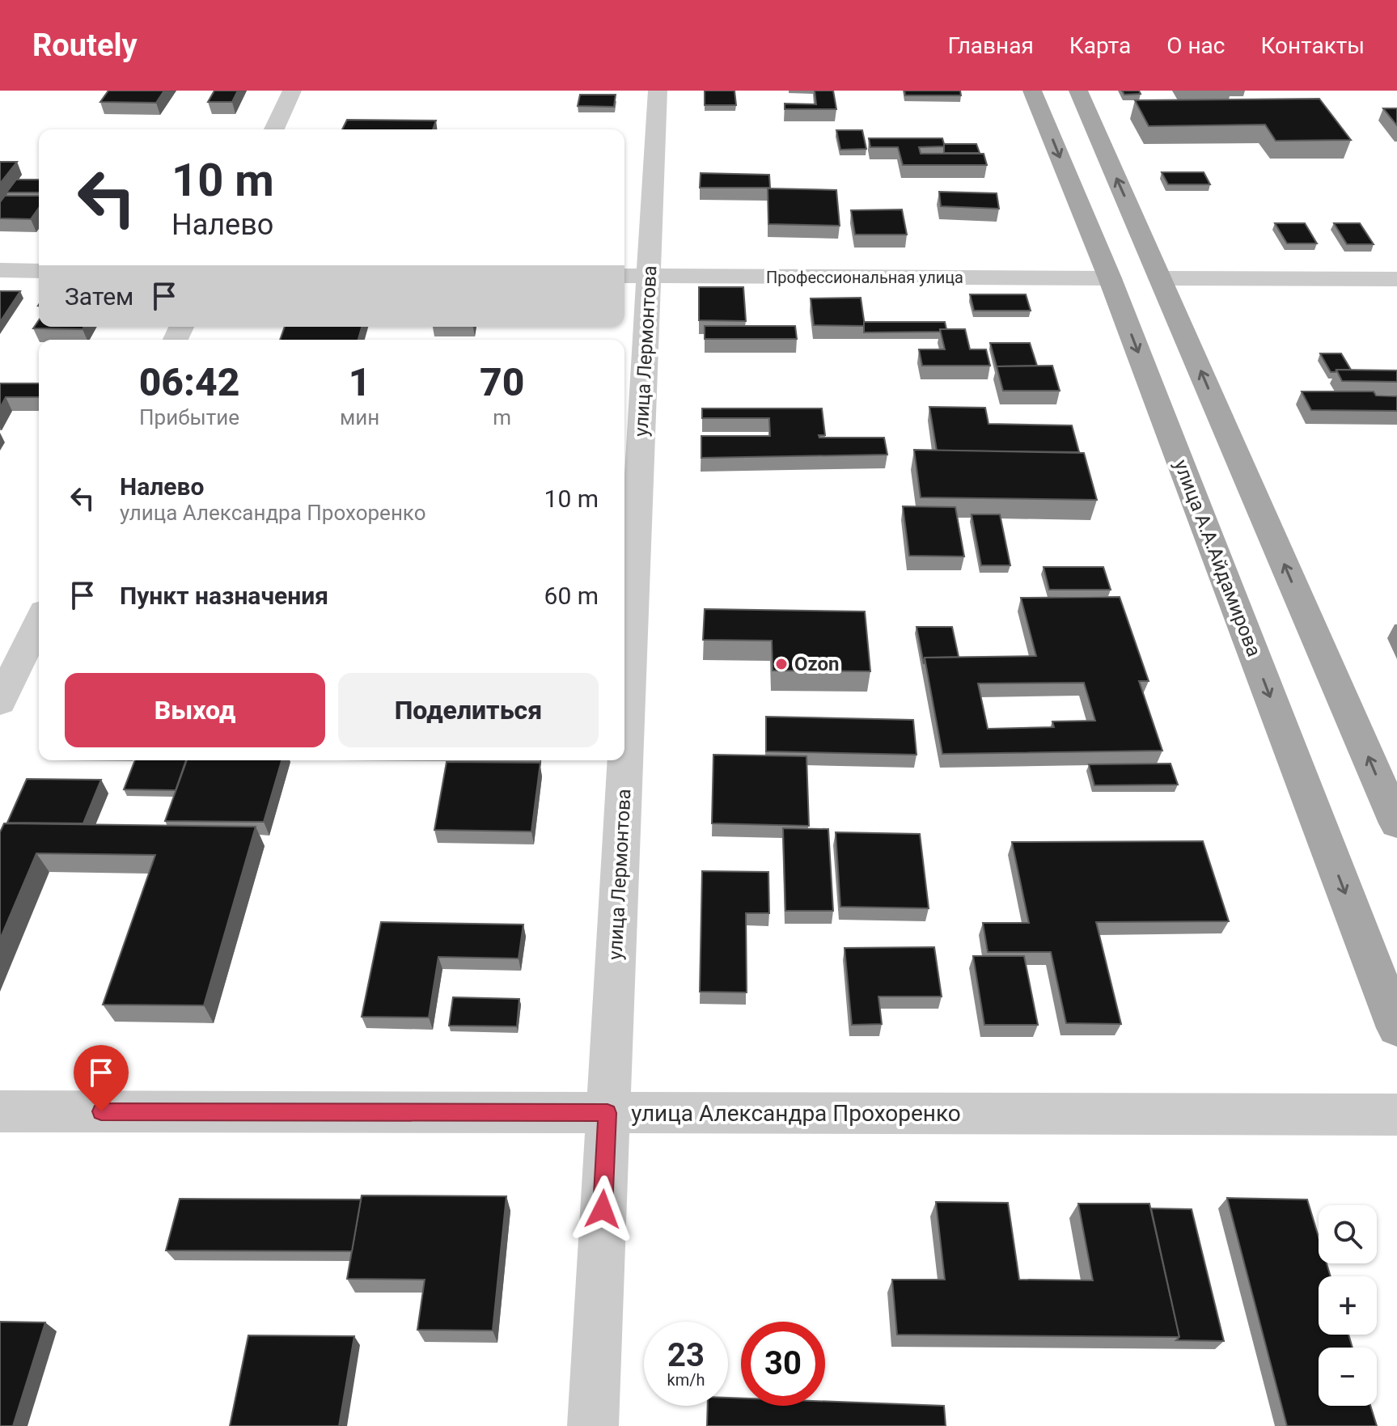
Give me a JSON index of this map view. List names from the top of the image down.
{
  "streets": {
    "main road": ["улица А.А.Айдамирова"],
    "street": ["Профессиональная улица", "улица Лермонтова", "улица Александра Прохоренко"]
  },
  "crossings": [
    ["Профессиональная улица", "улица Лермонтова"],
    ["Профессиональная улица", "улица А.А.Айдамирова"],
    ["улица Лермонтова", "улица Александра Прохоренко"]
  ],
  "places": ["Ozon"],
  "page": {
    "header": "Routely",
    "nav": [
      "Главная",
      "Карта",
      "О нас",
      "Контакты"
    ],
    "turn": ["10 m", "Налево"],
    "then": "Затем",
    "eta": [
      "06:42",
      "Прибытие",
      "1",
      "мин",
      "70",
      "m"
    ],
    "list": [
      {
        "name": "Налево",
        "note": "улица Александра Прохоренко",
        "value": "10 m"
      },
      {
        "name": "Пункт назначения",
        "value": "60 m"
      }
    ],
    "buttons": ["Выход", "Поделиться"],
    "map_buttons": ["+", "−"],
    "speed": "23 km/h",
    "limit": "30"
  }
}
